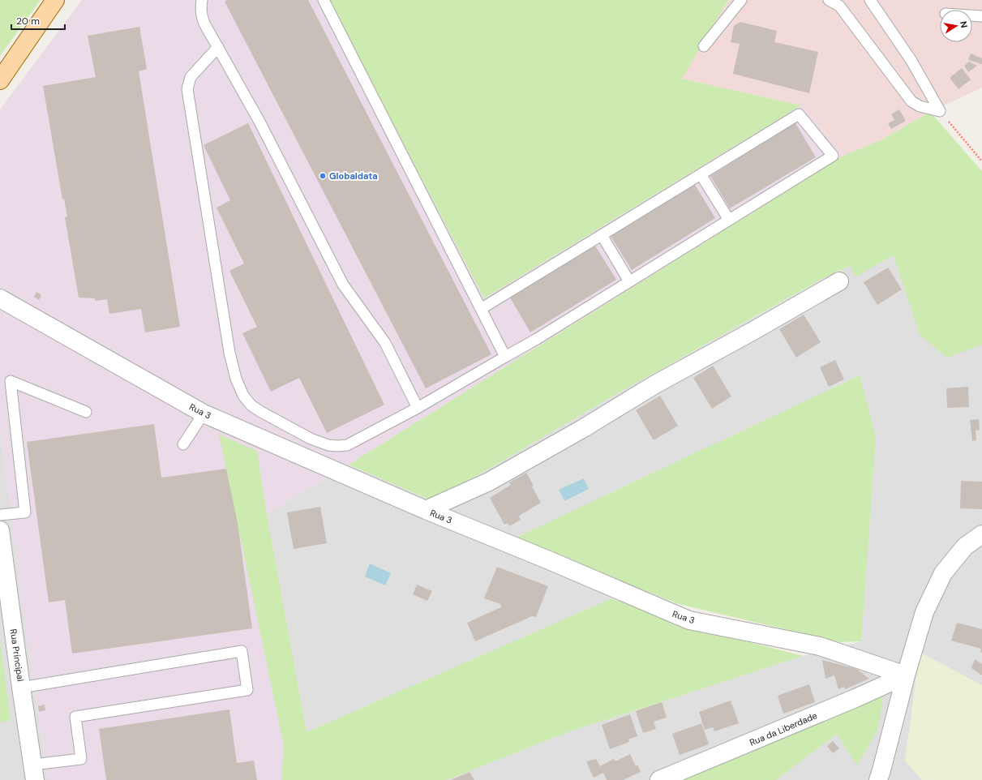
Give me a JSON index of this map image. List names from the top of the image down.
{
  "streets": {
    "street": ["Rua 3", "Rua Principal", "Rua da Liberdade"]
  },
  "crossings": [
    ["Rua 3", "Rua da Liberdade"]
  ],
  "places": ["Globaldata"],
  "scale_bar": "20 m",
  "north": "right"
}
